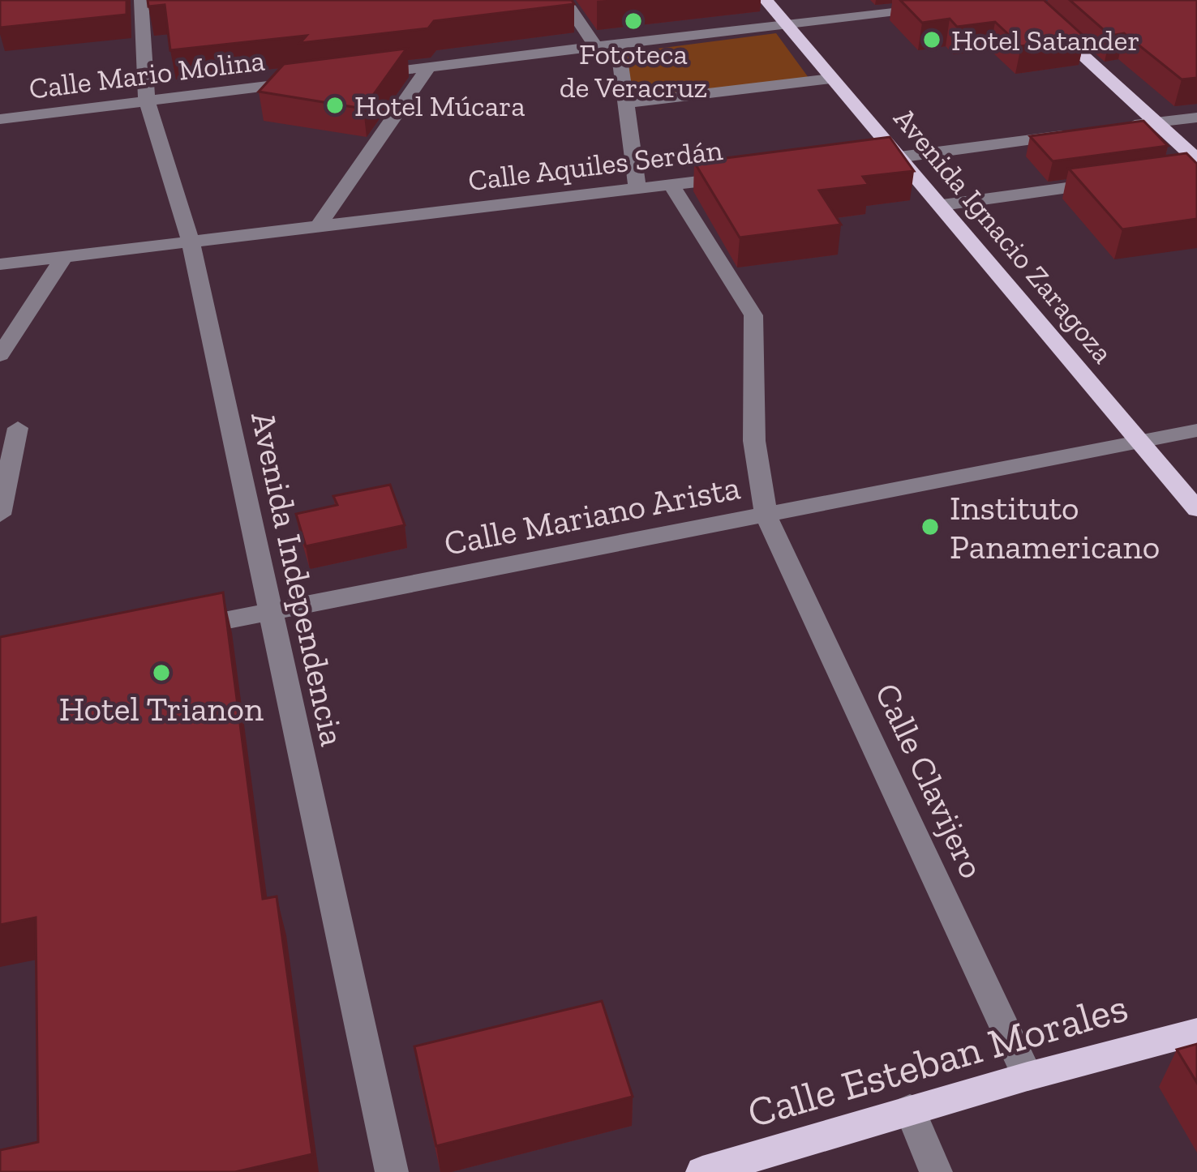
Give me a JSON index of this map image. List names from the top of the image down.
{
  "streets": {
    "main road": ["Avenida Ignacio Zaragoza", "Calle Esteban Morales"],
    "street": [
      "Calle Mario Molina",
      "Calle Aquiles Serdán",
      "Calle Mariano Arista",
      "Avenida Independencia",
      "Calle Clavijero"
    ]
  },
  "crossings": [
    ["Calle Mario Molina", "Avenida Independencia"],
    ["Calle Aquiles Serdán", "Avenida Independencia"],
    ["Calle Aquiles Serdán", "Calle Clavijero"],
    ["Avenida Ignacio Zaragoza", "Calle Mariano Arista"],
    ["Calle Mariano Arista", "Avenida Independencia"],
    ["Calle Mariano Arista", "Calle Clavijero"],
    ["Calle Clavijero", "Calle Esteban Morales"]
  ],
  "places": [
    "Fototeca de Veracruz",
    "Hotel Satander",
    "Hotel Múcara",
    "Instituto Panamericano",
    "Hotel Trianon"
  ]
}
